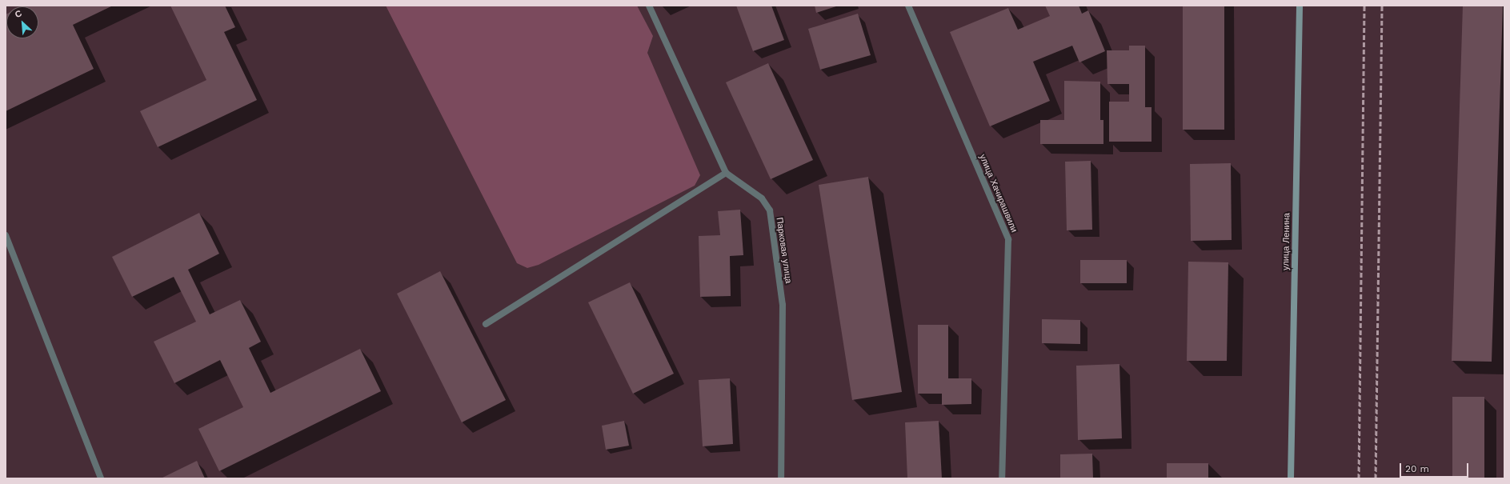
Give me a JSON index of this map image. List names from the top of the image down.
{
  "streets": {
    "street": ["улица Хачирашвили", "улица Ленина", "Парковая улица"]
  },
  "scale_bar": "20 m",
  "north": "top left"
}
